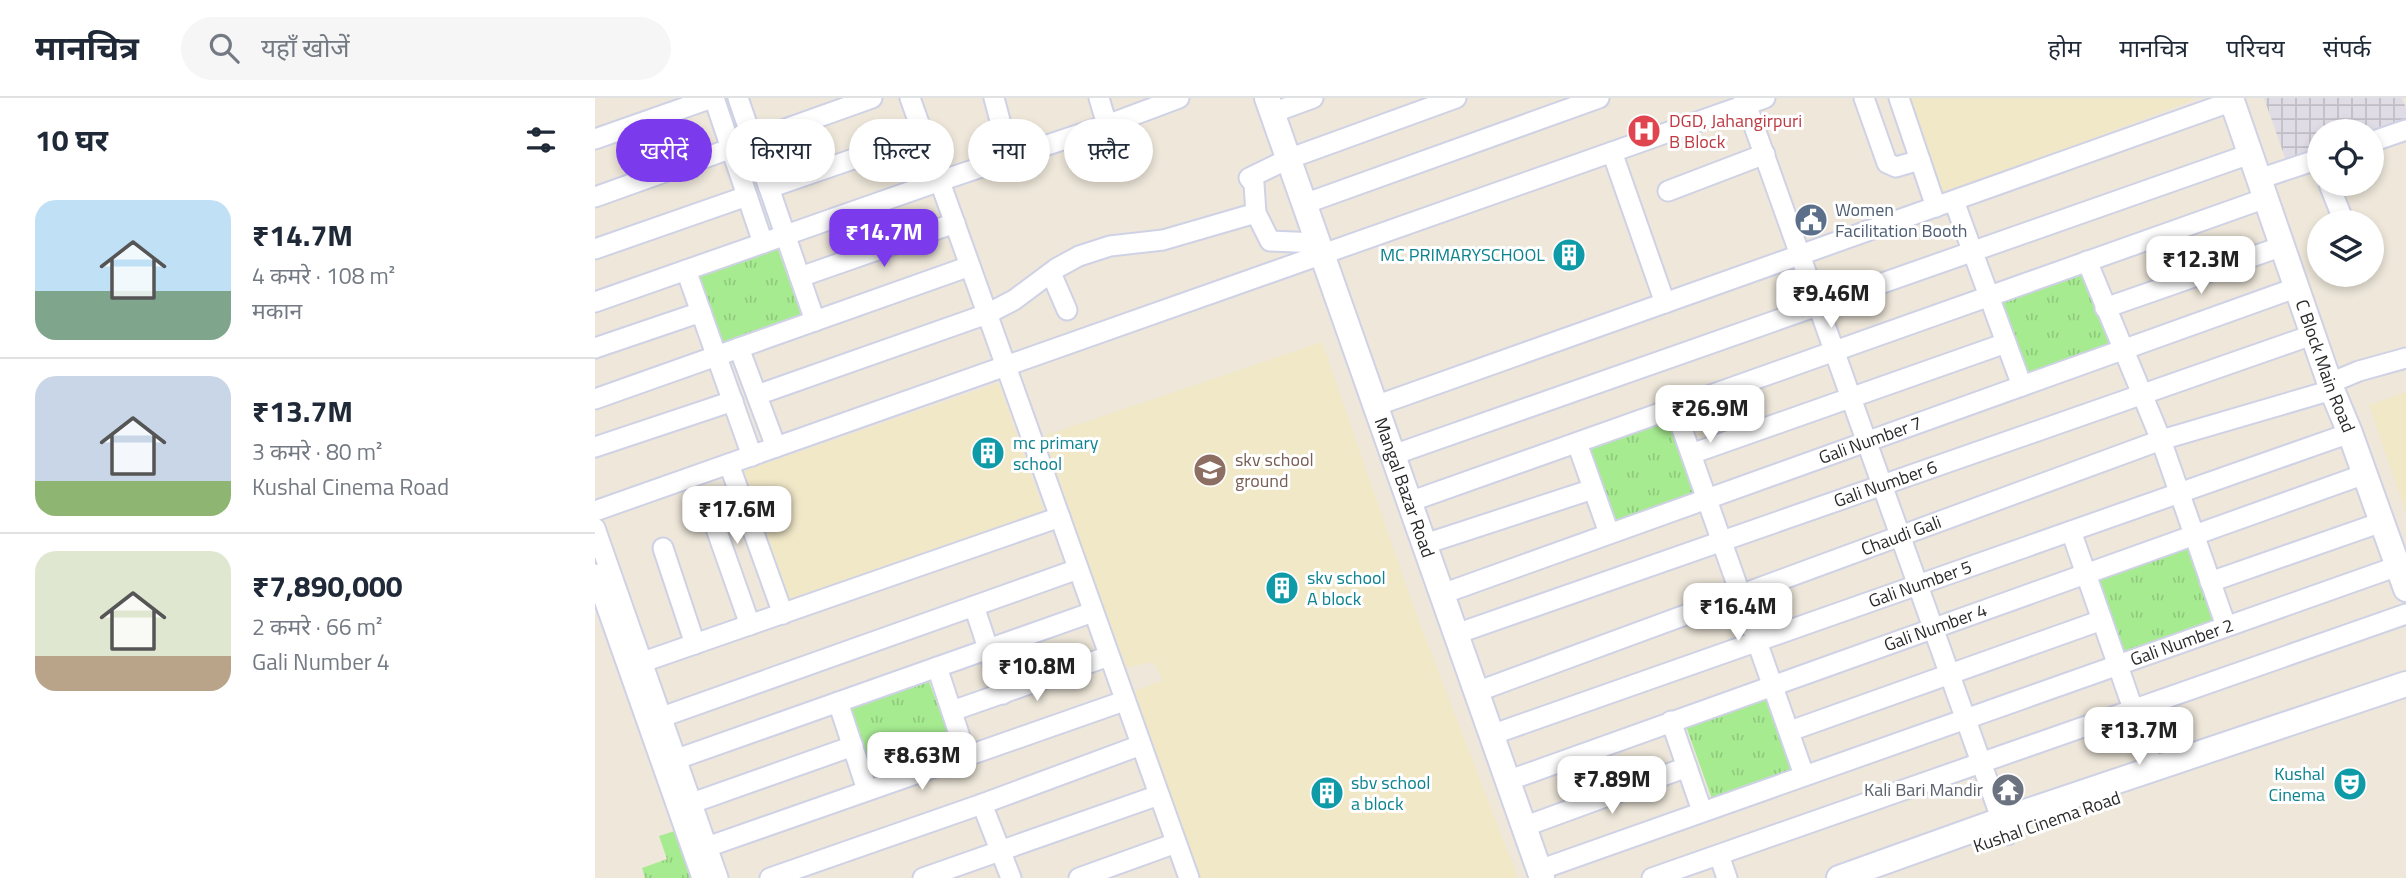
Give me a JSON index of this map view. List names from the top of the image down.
{
  "streets": {
    "street": [
      "C Block Main Road",
      "Gali Number 7",
      "Gali Number 6",
      "Mangal Bazar Road",
      "Chaudi Gali",
      "Gali Number 5",
      "Gali Number 4",
      "Gali Number 2",
      "Kushal Cinema Road"
    ]
  },
  "crossings": [
    ["C Block Main Road", "Gali Number 7"],
    ["C Block Main Road", "Gali Number 6"],
    ["C Block Main Road", "Chaudi Gali"],
    ["C Block Main Road", "Gali Number 5"],
    ["C Block Main Road", "Gali Number 4"],
    ["C Block Main Road", "Gali Number 2"],
    ["Gali Number 7", "Mangal Bazar Road"],
    ["Gali Number 6", "Mangal Bazar Road"],
    ["Mangal Bazar Road", "Chaudi Gali"],
    ["Mangal Bazar Road", "Gali Number 5"],
    ["Mangal Bazar Road", "Gali Number 4"],
    ["Mangal Bazar Road", "Gali Number 2"]
  ],
  "places": {
    "hospital": ["DGD, Jahangirpuri B Block"],
    "public building": ["Women Facilitation Booth"],
    "building": [
      "MC PRIMARYSCHOOL",
      "mc primary school",
      "skv school A block",
      "sbv school a block"
    ],
    "school or university": ["skv school ground"],
    "theatre": ["Kushal Cinema"],
    "temple": ["Kali Bari Mandir"]
  },
  "page": {
    "header": "मानचित्र",
    "search": "यहाँ खोजें",
    "nav": [
      "होम",
      "मानचित्र",
      "परिचय",
      "संपर्क"
    ],
    "heading": "10 घर",
    "chip": [
      "खरीदें",
      "किराया",
      "फ़िल्टर",
      "नया",
      "फ़्लैट"
    ],
    "list": [
      {
        "name": "₹14.7M",
        "note": "4 कमरे · 108 m² · मकान"
      },
      {
        "name": "₹13.7M",
        "note": "3 कमरे · 80 m² · Kushal Cinema Road"
      },
      {
        "name": "₹7,890,000",
        "note": "2 कमरे · 66 m² · Gali Number 4"
      }
    ],
    "price": [
      "₹14.7M",
      "₹12.3M",
      "₹9.46M",
      "₹26.9M",
      "₹17.6M",
      "₹16.4M",
      "₹10.8M",
      "₹13.7M",
      "₹8.63M",
      "₹7.89M"
    ]
  }
}
